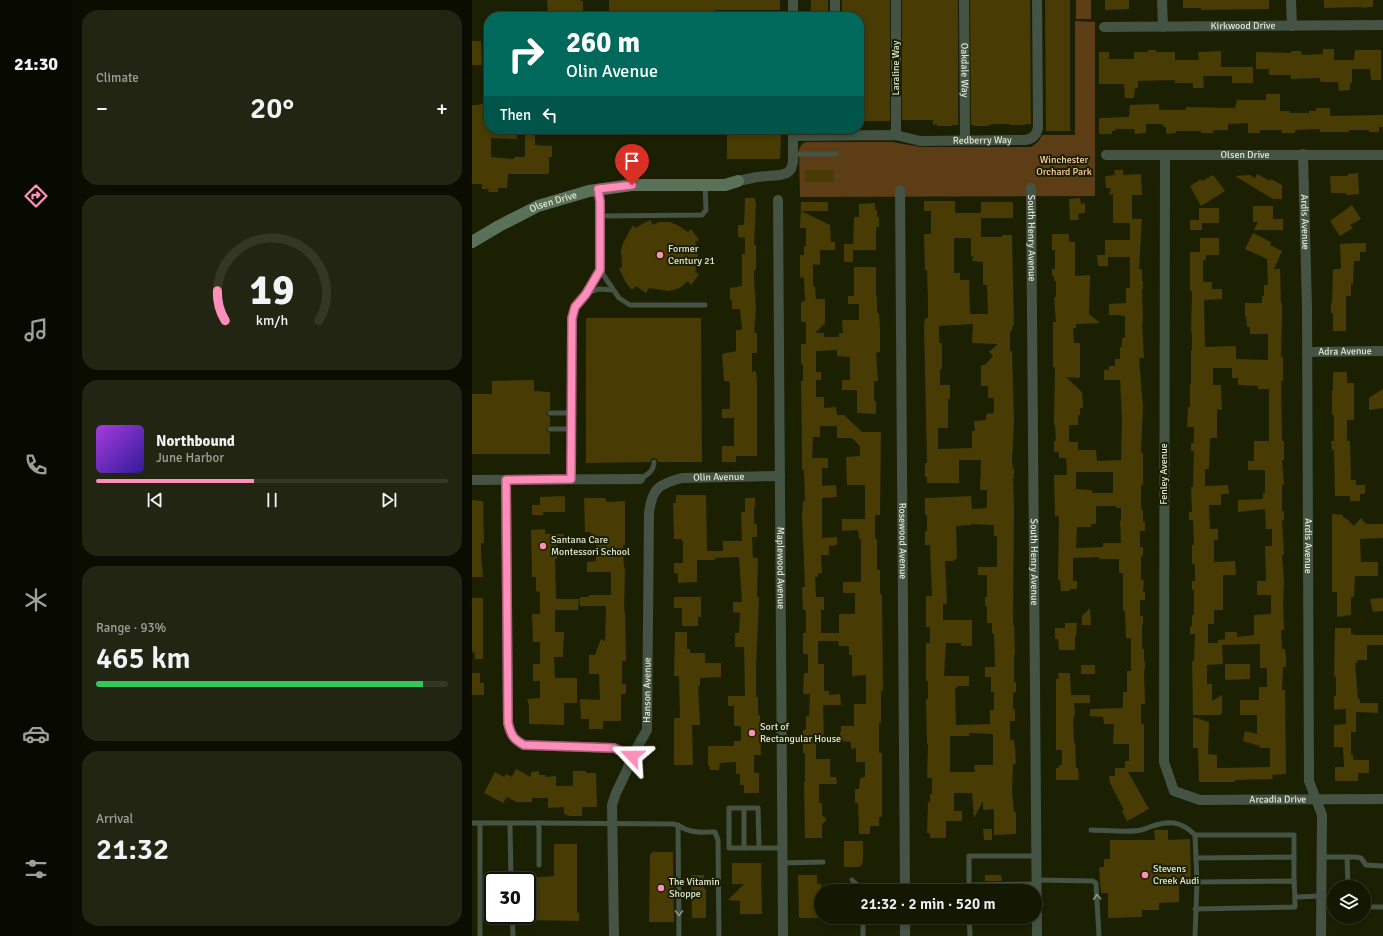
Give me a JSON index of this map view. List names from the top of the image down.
{
  "streets": {
    "street": [
      "Kirkwood Drive",
      "Laraline Way",
      "Oakdale Way",
      "Redberry Way",
      "Olsen Drive",
      "Ardis Avenue",
      "South Henry Avenue",
      "Adra Avenue",
      "Fenley Avenue",
      "Olin Avenue",
      "Rosewood Avenue",
      "Maplewood Avenue",
      "Hanson Avenue",
      "Arcadia Drive"
    ]
  },
  "crossings": [
    ["Laraline Way", "Redberry Way"],
    ["Oakdale Way", "Redberry Way"],
    ["Olsen Drive", "Ardis Avenue"],
    ["Olsen Drive", "Fenley Avenue"],
    ["Ardis Avenue", "Adra Avenue"],
    ["Ardis Avenue", "Arcadia Drive"],
    ["Fenley Avenue", "Arcadia Drive"],
    ["Olin Avenue", "Maplewood Avenue"],
    ["Olin Avenue", "Hanson Avenue"]
  ],
  "parks": ["Winchester Orchard Park"],
  "places": [
    "Former Century 21",
    "Santana Care Montessori School",
    "Sort of Rectangular House",
    "Stevens Creek Audi",
    "The Vitamin Shoppe"
  ],
  "page": {
    "tabs": "21:30",
    "tile": [
      "Climate",
      ["Range · 93%", "465 km"],
      ["Arrival", "21:32"]
    ],
    "turn": ["260 m", "Olin Avenue"],
    "heat": ["−", "20°", "+"],
    "then": "Then",
    "song": ["Northbound", "June Harbor"],
    "limit": "30",
    "trip": "21:32 · 2 min · 520 m",
    "gauge": ["19", "km/h"]
  }
}
